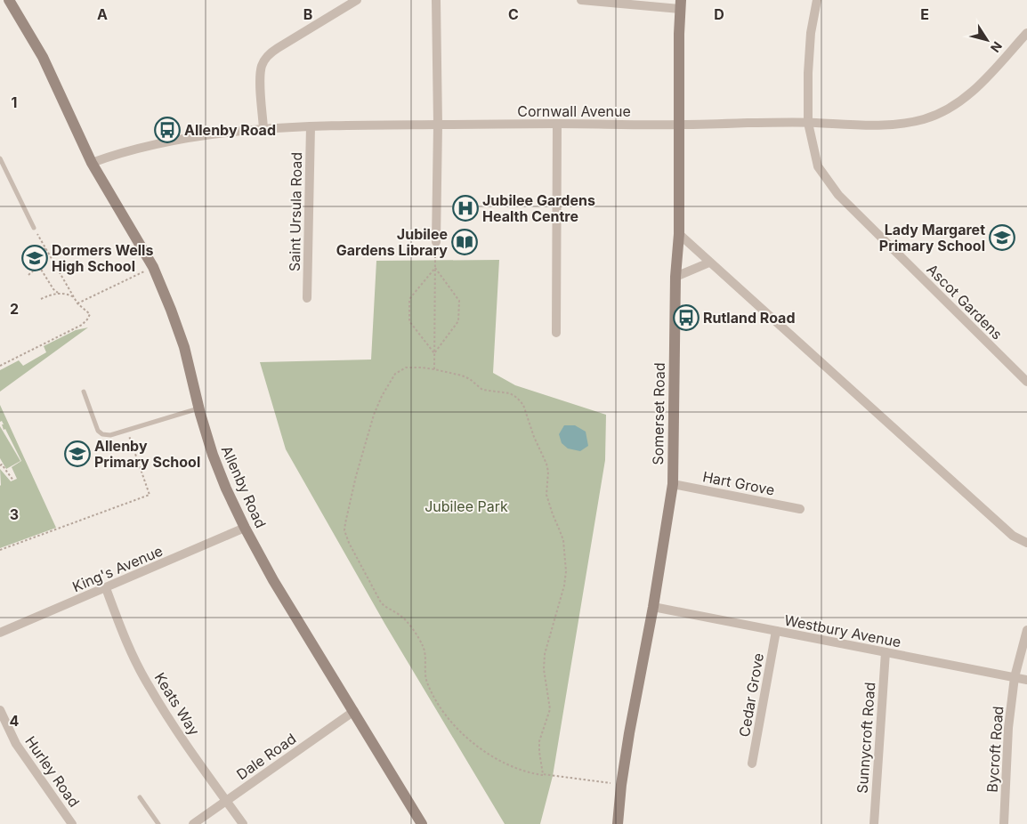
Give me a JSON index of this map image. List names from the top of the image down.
{
  "streets": {
    "street": [
      "Cornwall Avenue",
      "Saint Ursula Road",
      "Ascot Gardens",
      "Somerset Road",
      "Hart Grove",
      "Allenby Road",
      "King's Avenue",
      "Westbury Avenue",
      "Cedar Grove",
      "Keats Way",
      "Sunnycroft Road",
      "Bycroft Road",
      "Dale Road",
      "Hurley Road"
    ]
  },
  "crossings": [
    ["Cornwall Avenue", "Saint Ursula Road"],
    ["Cornwall Avenue", "Ascot Gardens"],
    ["Cornwall Avenue", "Somerset Road"],
    ["Cornwall Avenue", "Allenby Road"],
    ["Somerset Road", "Hart Grove"],
    ["Somerset Road", "Westbury Avenue"],
    ["Allenby Road", "King's Avenue"],
    ["Allenby Road", "Dale Road"],
    ["King's Avenue", "Keats Way"],
    ["Westbury Avenue", "Cedar Grove"],
    ["Westbury Avenue", "Sunnycroft Road"],
    ["Westbury Avenue", "Bycroft Road"],
    ["Keats Way", "Dale Road"]
  ],
  "parks": ["Jubilee Park"],
  "places": {
    "bus stop": ["Allenby Road", "Rutland Road"],
    "hospital": ["Jubilee Gardens Health Centre"],
    "school or university": ["Lady Margaret Primary School", "Dormers Wells High School", "Allenby Primary School"],
    "library": ["Jubilee Gardens Library"]
  },
  "north": "bottom right",
  "grid": {
    "columns": [
      "A",
      "B",
      "C",
      "D",
      "E"
    ],
    "rows": [
      "1",
      "2",
      "3",
      "4"
    ]
  }
}
